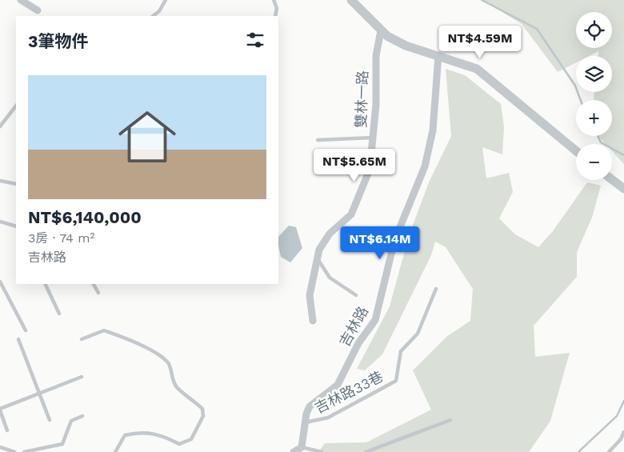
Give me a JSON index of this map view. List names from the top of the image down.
{
  "streets": {
    "street": ["雙林一路", "吉林路"],
    "lane": ["吉林路33巷"]
  },
  "crossings": [
    ["吉林路", "吉林路33巷"]
  ],
  "page": {
    "map_buttons": ["+", "−"],
    "heading": "3筆物件",
    "price": ["NT$4.59M", "NT$5.65M", "NT$6.14M"],
    "list": [
      {
        "name": "NT$6,140,000",
        "note": "3房 · 74 m² · 吉林路"
      }
    ]
  }
}
